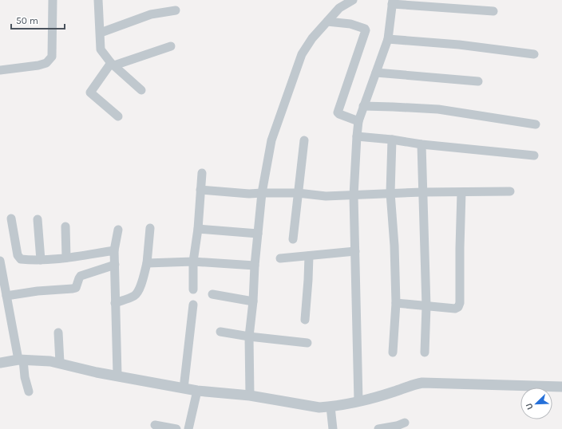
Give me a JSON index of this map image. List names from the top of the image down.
{
  "scale_bar": "50 m",
  "north": "bottom left"
}
